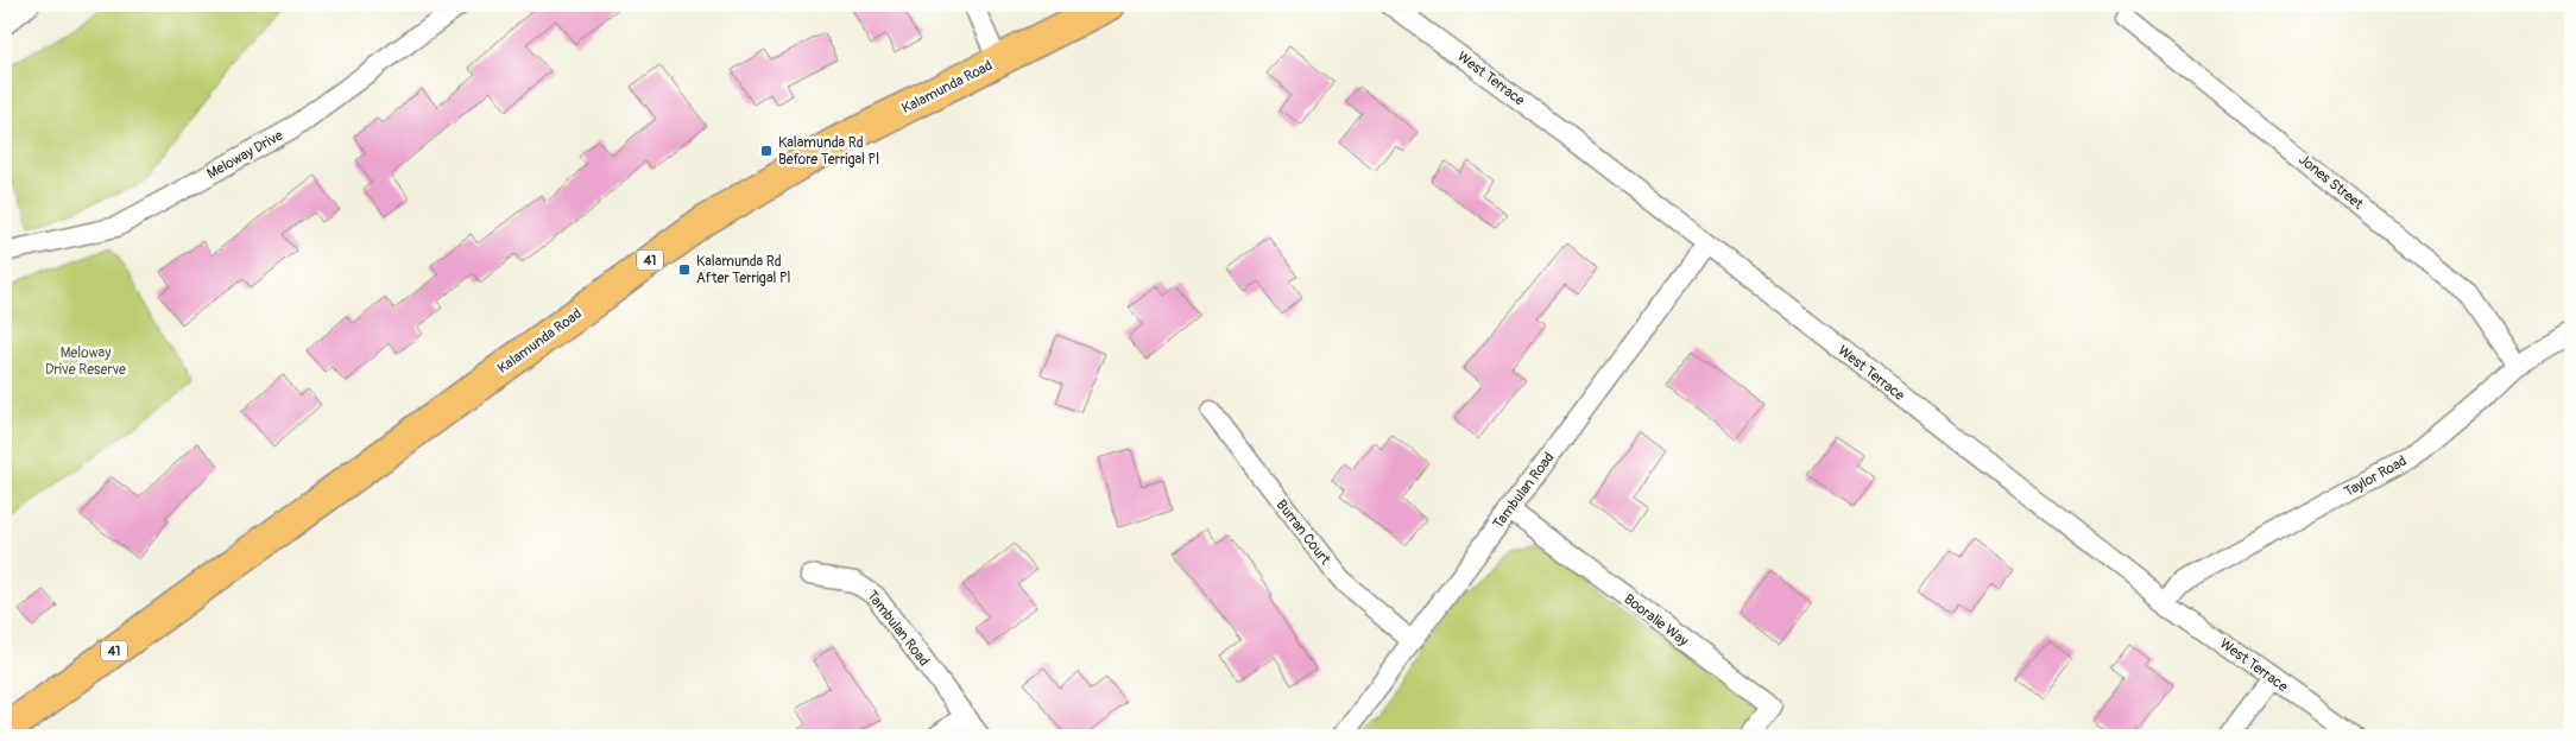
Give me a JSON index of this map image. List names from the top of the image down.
{
  "streets": {
    "main road": ["Kalamunda Road", "41"],
    "street": [
      "West Terrace",
      "Meloway Drive",
      "Jones Street",
      "Taylor Road",
      "Tambulan Road",
      "Burran Court",
      "Booralie Way"
    ]
  },
  "crossings": [
    ["West Terrace", "Taylor Road"],
    ["West Terrace", "Tambulan Road"],
    ["Jones Street", "Taylor Road"],
    ["Tambulan Road", "Burran Court"],
    ["Tambulan Road", "Booralie Way"]
  ],
  "parks": ["Meloway Drive Reserve"],
  "places": {
    "transit": ["Kalamunda Rd Before Terrigal Pl", "Kalamunda Rd After Terrigal Pl"]
  }
}
